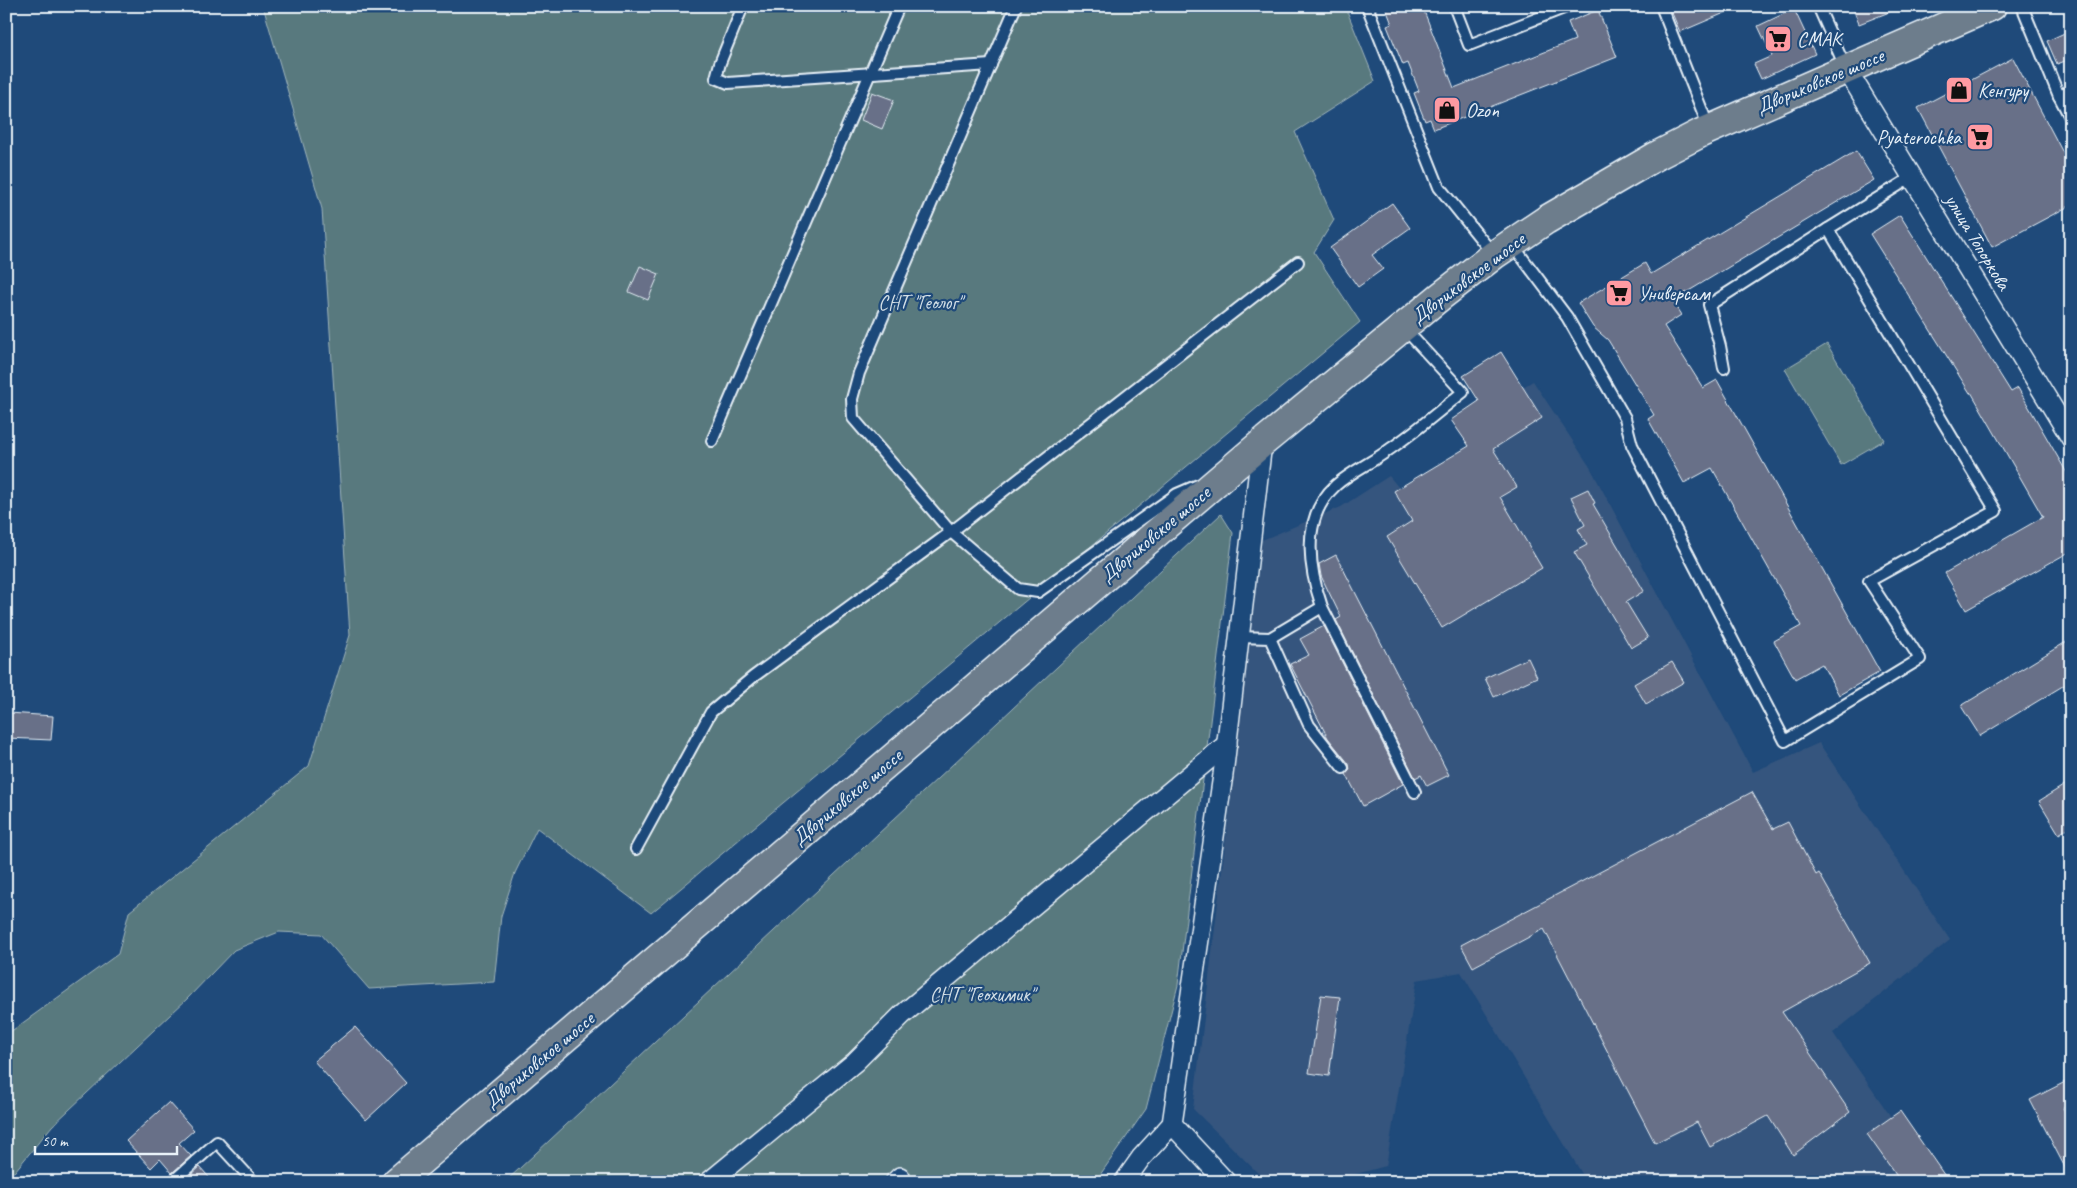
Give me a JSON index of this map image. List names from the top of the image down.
{
  "streets": {
    "main road": ["Двориковское шоссе"],
    "street": ["улица Топоркова"]
  },
  "crossings": [
    ["Двориковское шоссе", "улица Топоркова"]
  ],
  "parks": ["СНТ \"Геолог\"", "СНТ \"Геохимик\""],
  "places": {
    "supermarket": ["СМАК", "Pyaterochka", "Универсам"],
    "shop": ["Кенгуру", "Ozon"]
  },
  "scale_bar": "50 m"
}
